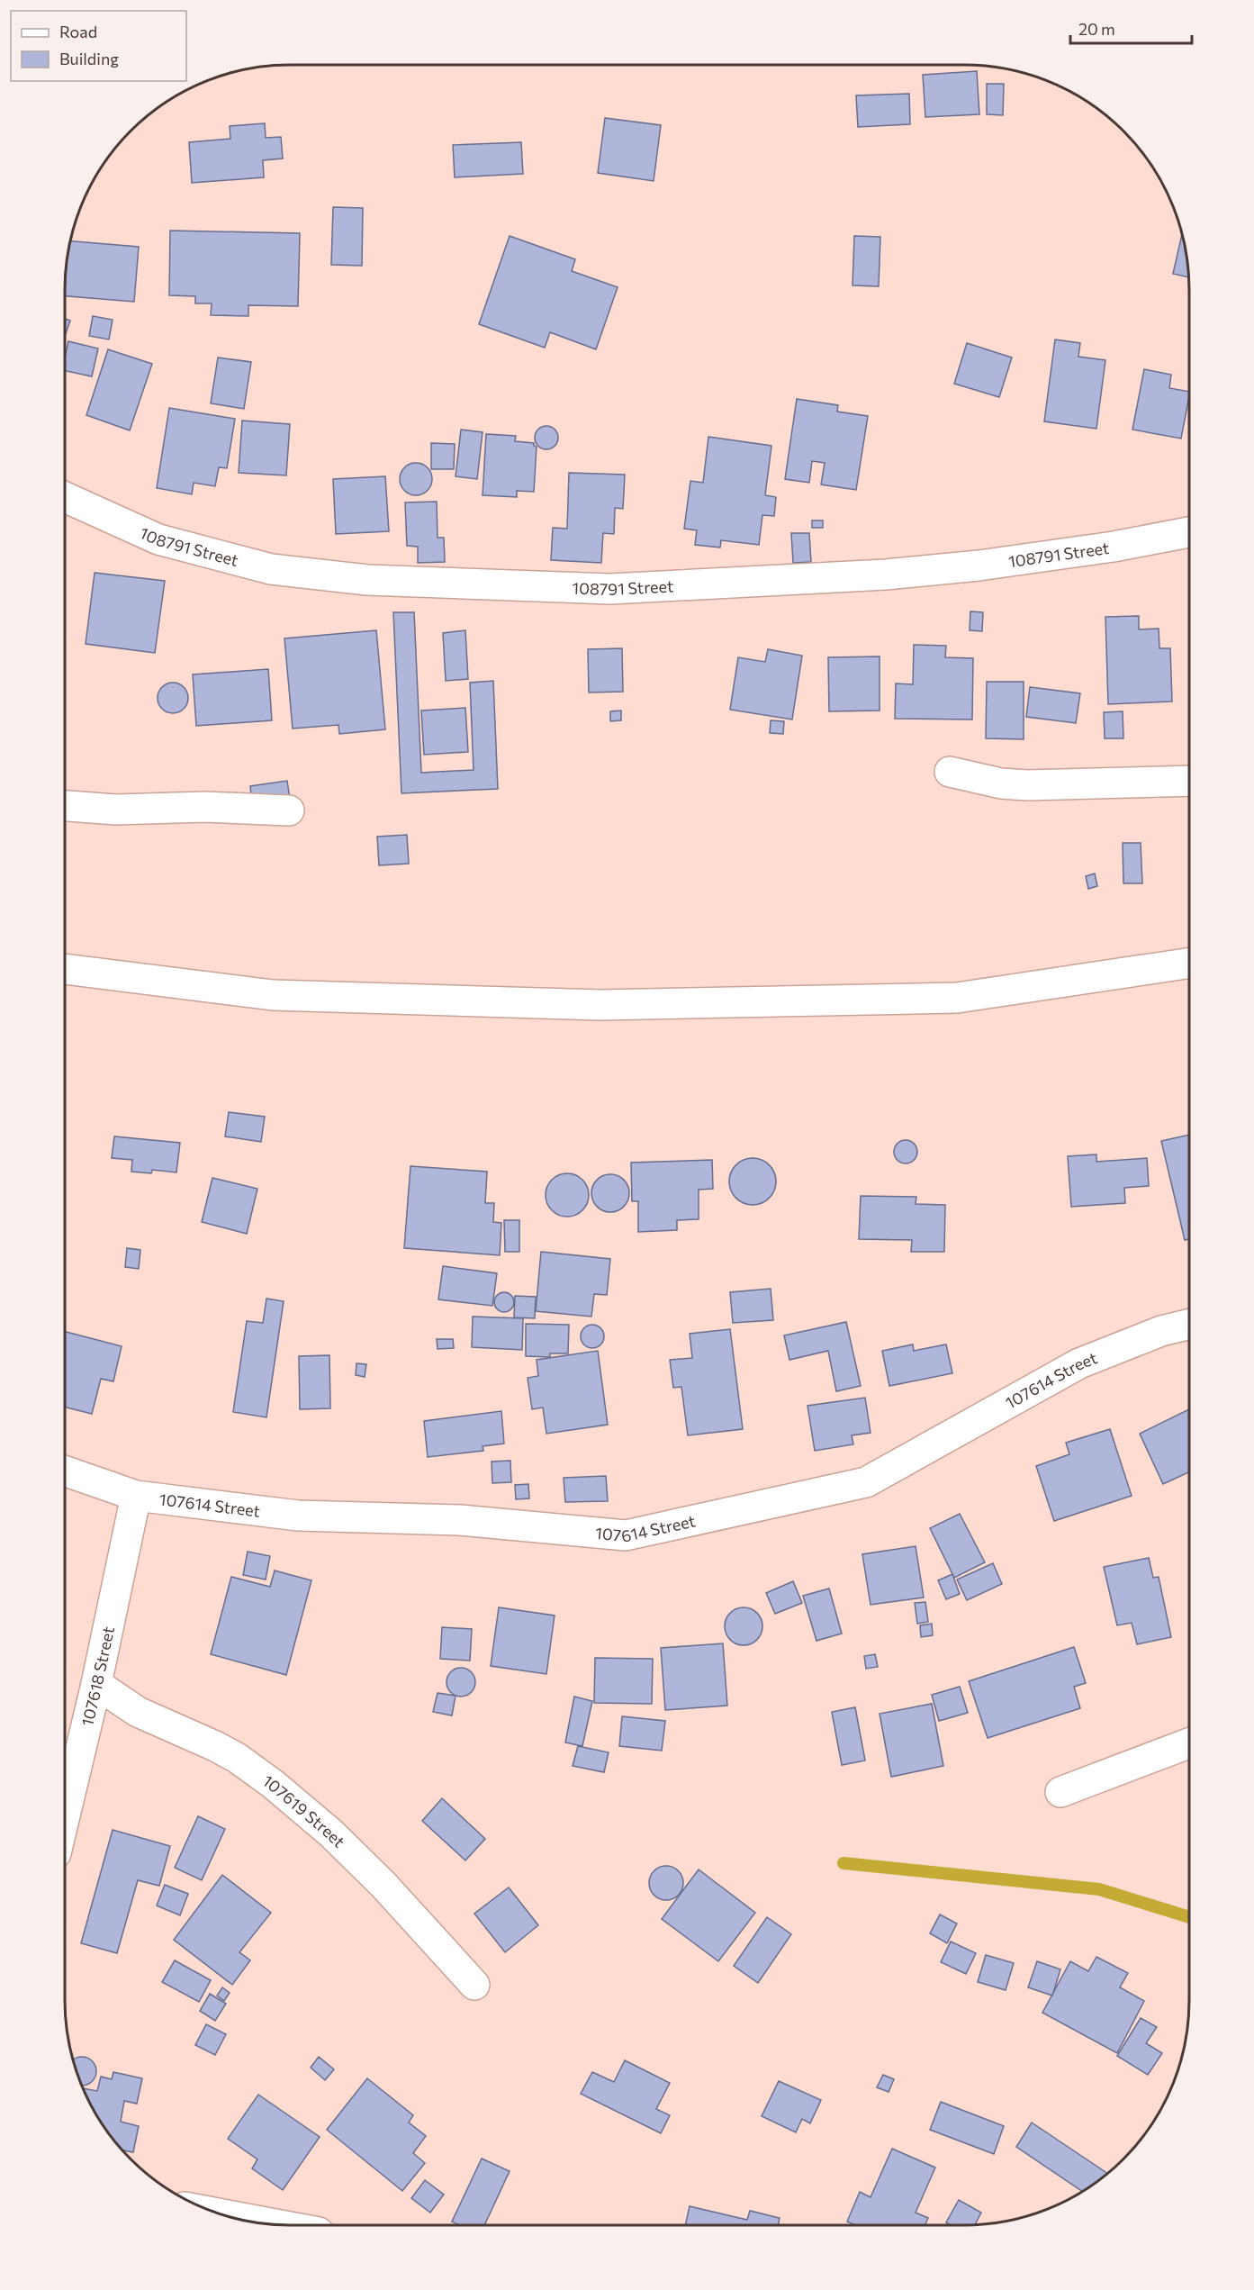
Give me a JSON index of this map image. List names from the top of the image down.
{
  "streets": {
    "street": [
      "108791 Street",
      "107614 Street",
      "107618 Street",
      "107619 Street"
    ]
  },
  "crossings": [
    ["107614 Street", "107618 Street"],
    ["107618 Street", "107619 Street"]
  ],
  "legend": ["Road", "Building"],
  "scale_bar": "20 m"
}
